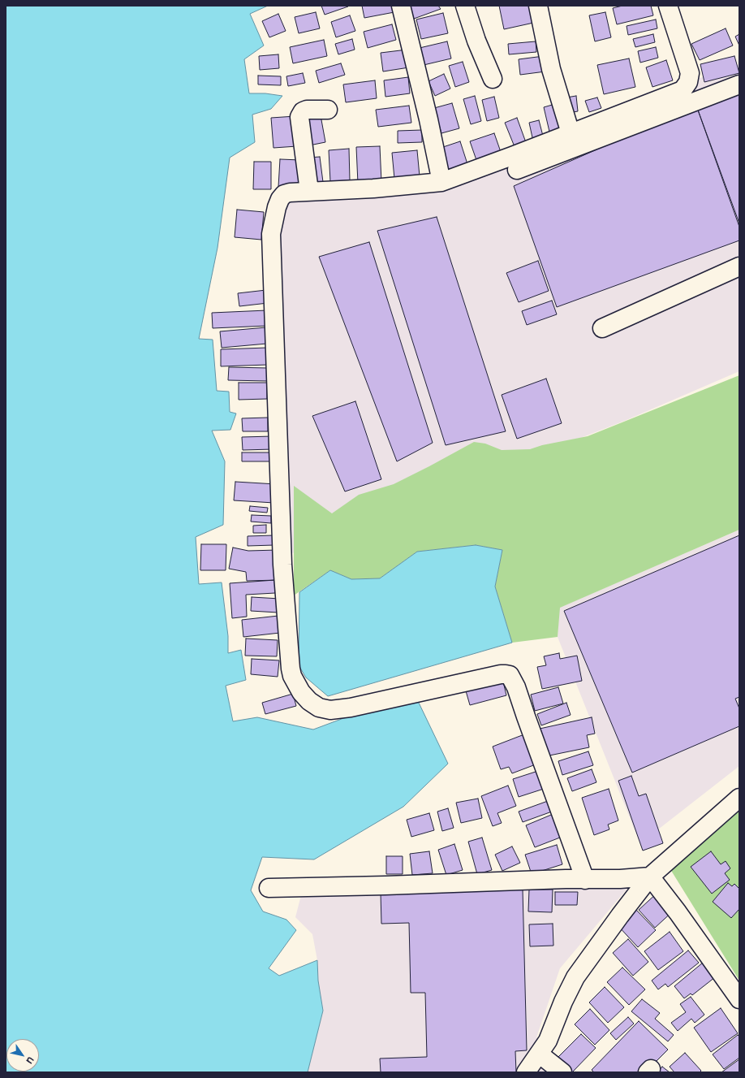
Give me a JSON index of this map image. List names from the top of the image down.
{
  "north": "bottom right"
}
